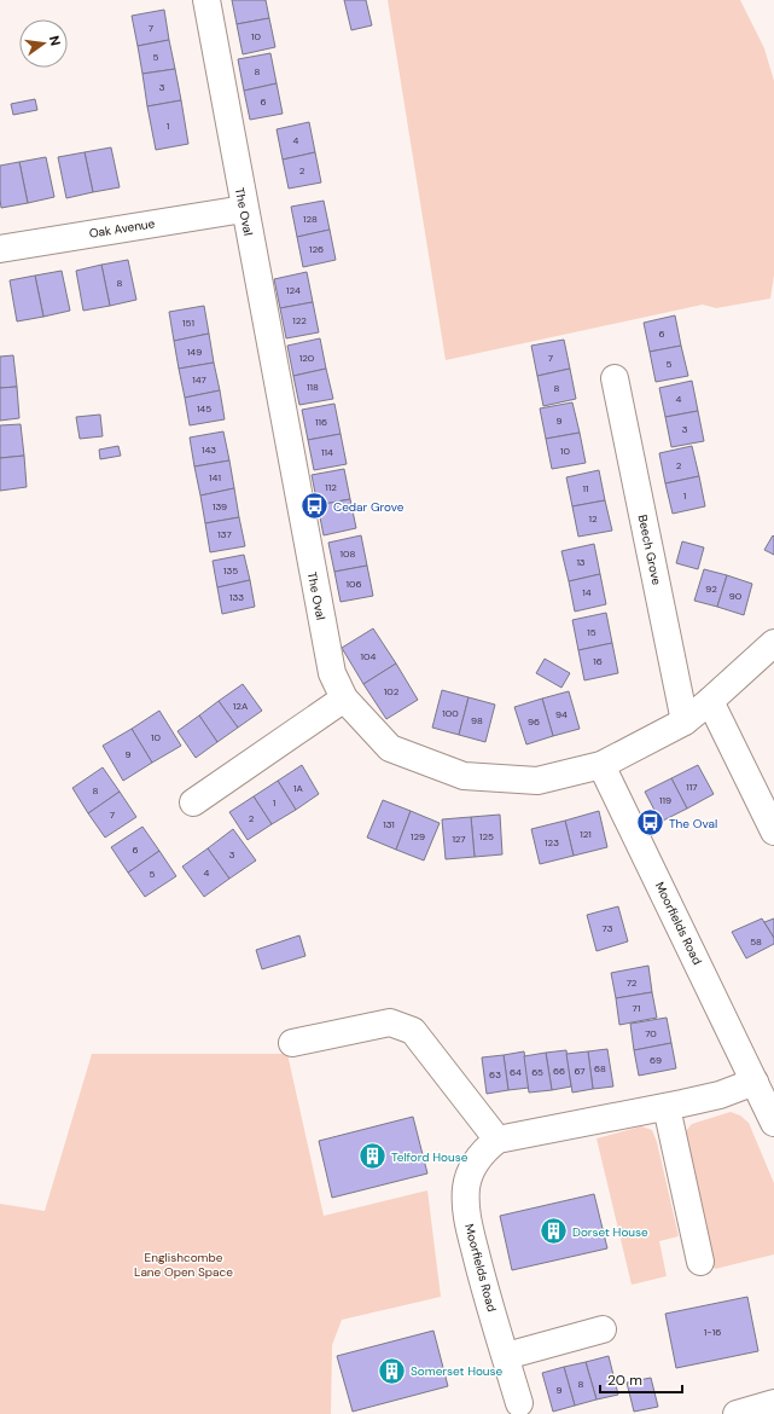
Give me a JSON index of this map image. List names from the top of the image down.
{
  "streets": {
    "street": [
      "The Oval",
      "Oak Avenue",
      "Beech Grove",
      "Moorfields Road"
    ]
  },
  "crossings": [
    ["The Oval", "Oak Avenue"],
    ["The Oval", "Beech Grove"],
    ["The Oval", "Moorfields Road"]
  ],
  "parks": ["Englishcombe Lane Open Space"],
  "places": {
    "bus stop": ["Cedar Grove", "The Oval"],
    "building": ["Telford House", "Dorset House", "Somerset House"]
  },
  "house_numbers": [
    "7",
    "10",
    "5",
    "8",
    "3",
    "6",
    "1",
    "4",
    "2",
    "128",
    "126",
    "8",
    "124",
    "122",
    "151",
    "6",
    "149",
    "120",
    "7",
    "5",
    "147",
    "118",
    "8",
    "4",
    "145",
    "9",
    "116",
    "3",
    "143",
    "10",
    "114",
    "2",
    "141",
    "112",
    "11",
    "1",
    "139",
    "12",
    "137",
    "108",
    "13",
    "135",
    "106",
    "92",
    "14",
    "90",
    "133",
    "15",
    "104",
    "16",
    "102",
    "12A",
    "100",
    "94",
    "98",
    "96",
    "10",
    "9",
    "117",
    "1A",
    "8",
    "119",
    "1",
    "7",
    "2",
    "131",
    "121",
    "129",
    "125",
    "127",
    "123",
    "6",
    "3",
    "4",
    "5",
    "73",
    "58",
    "72",
    "71",
    "70",
    "69",
    "68",
    "66",
    "67",
    "64",
    "65",
    "63",
    "1-16",
    "8",
    "9"
  ],
  "scale_bar": "20 m",
  "north": "right"
}
